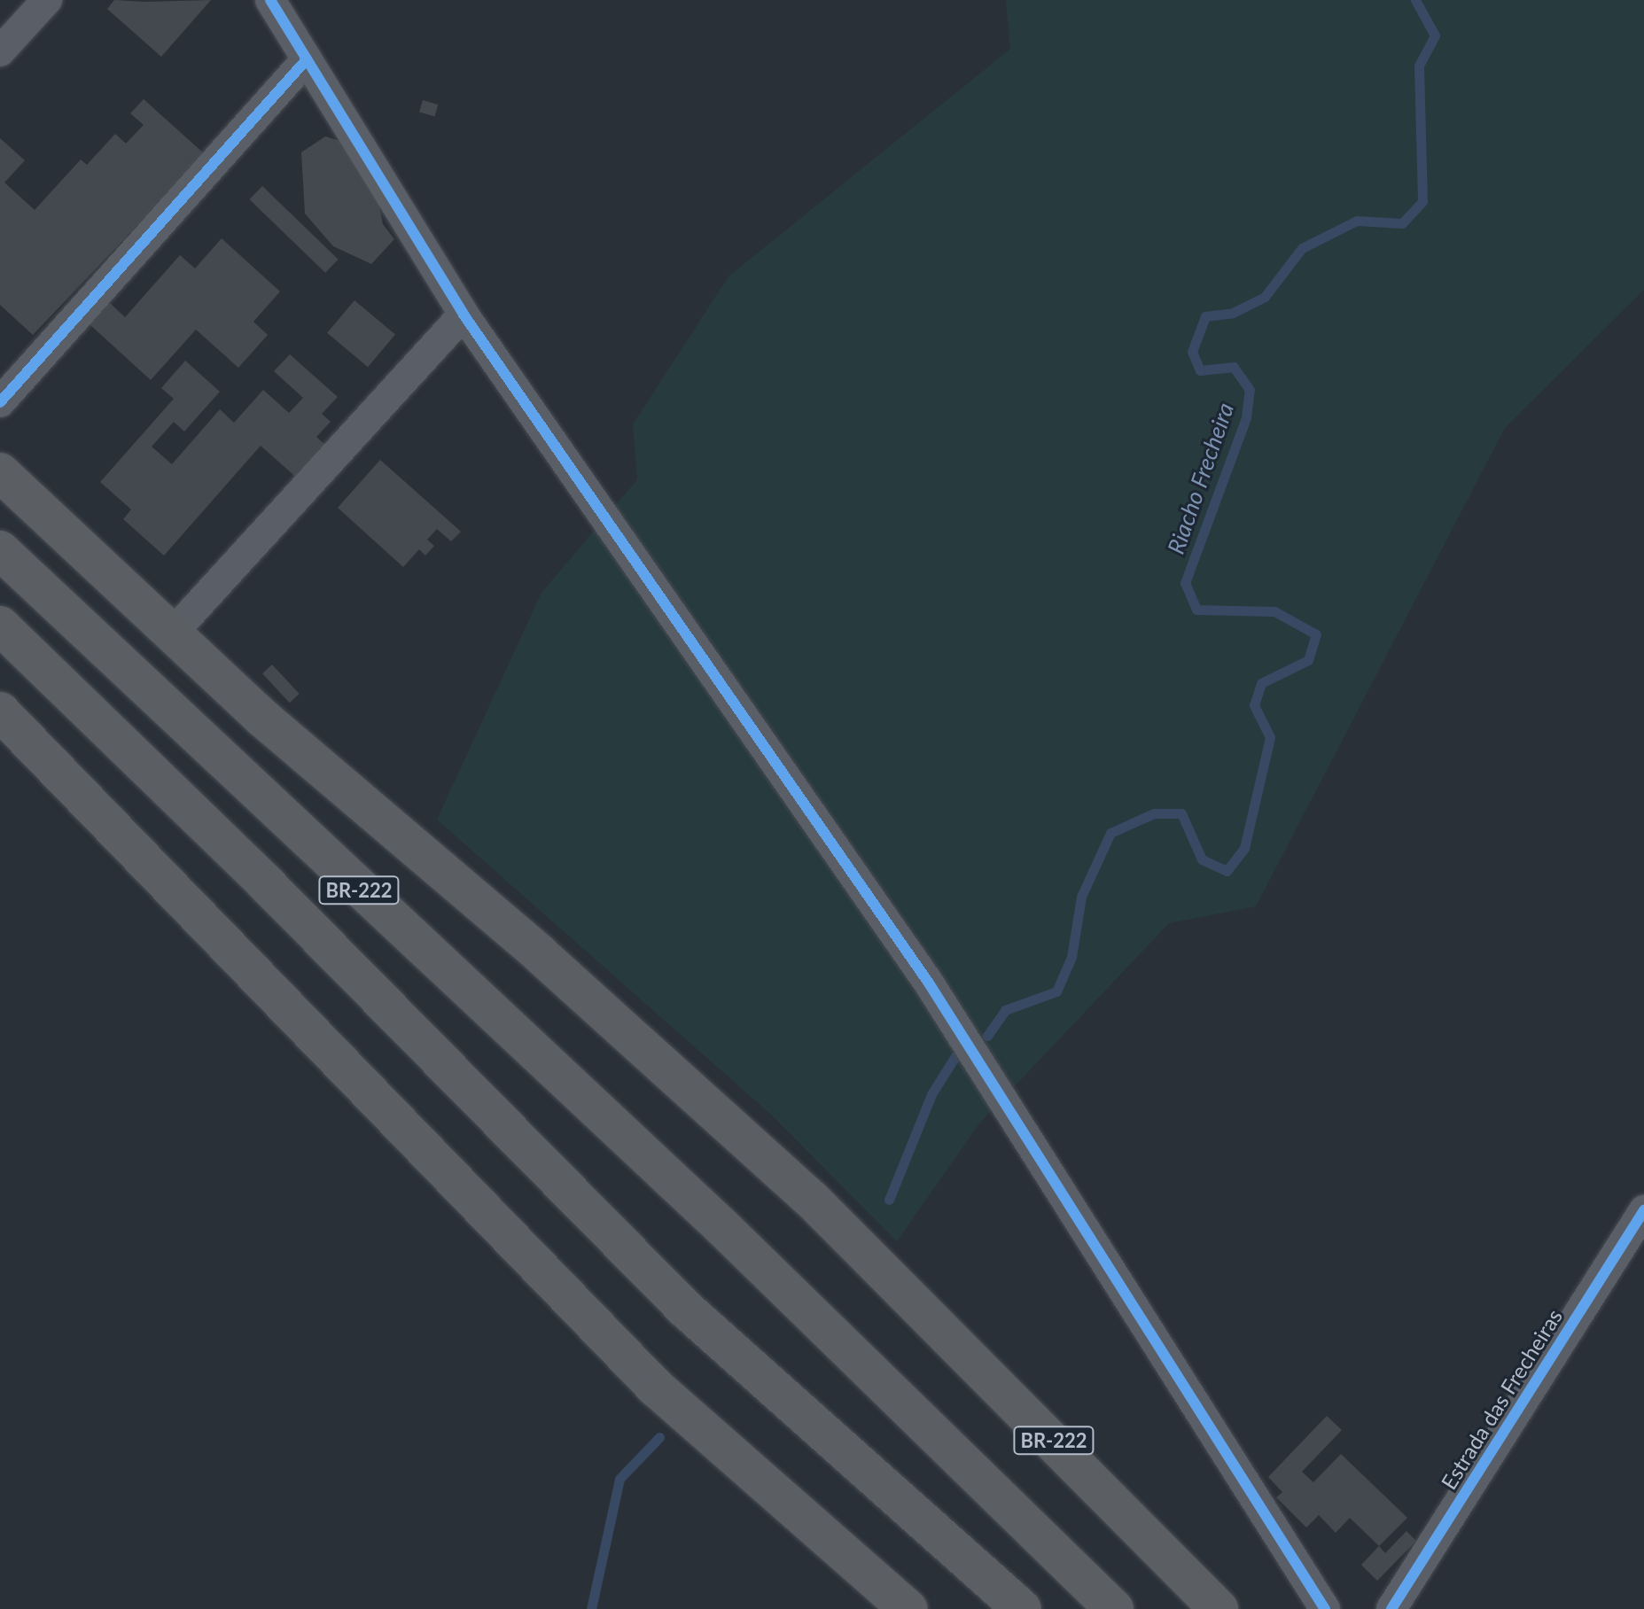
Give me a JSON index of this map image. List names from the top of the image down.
{
  "streets": {
    "highway": ["BR-222"],
    "street": ["Estrada das Frecheiras"]
  },
  "water": ["Riacho Frecheira"]
}
